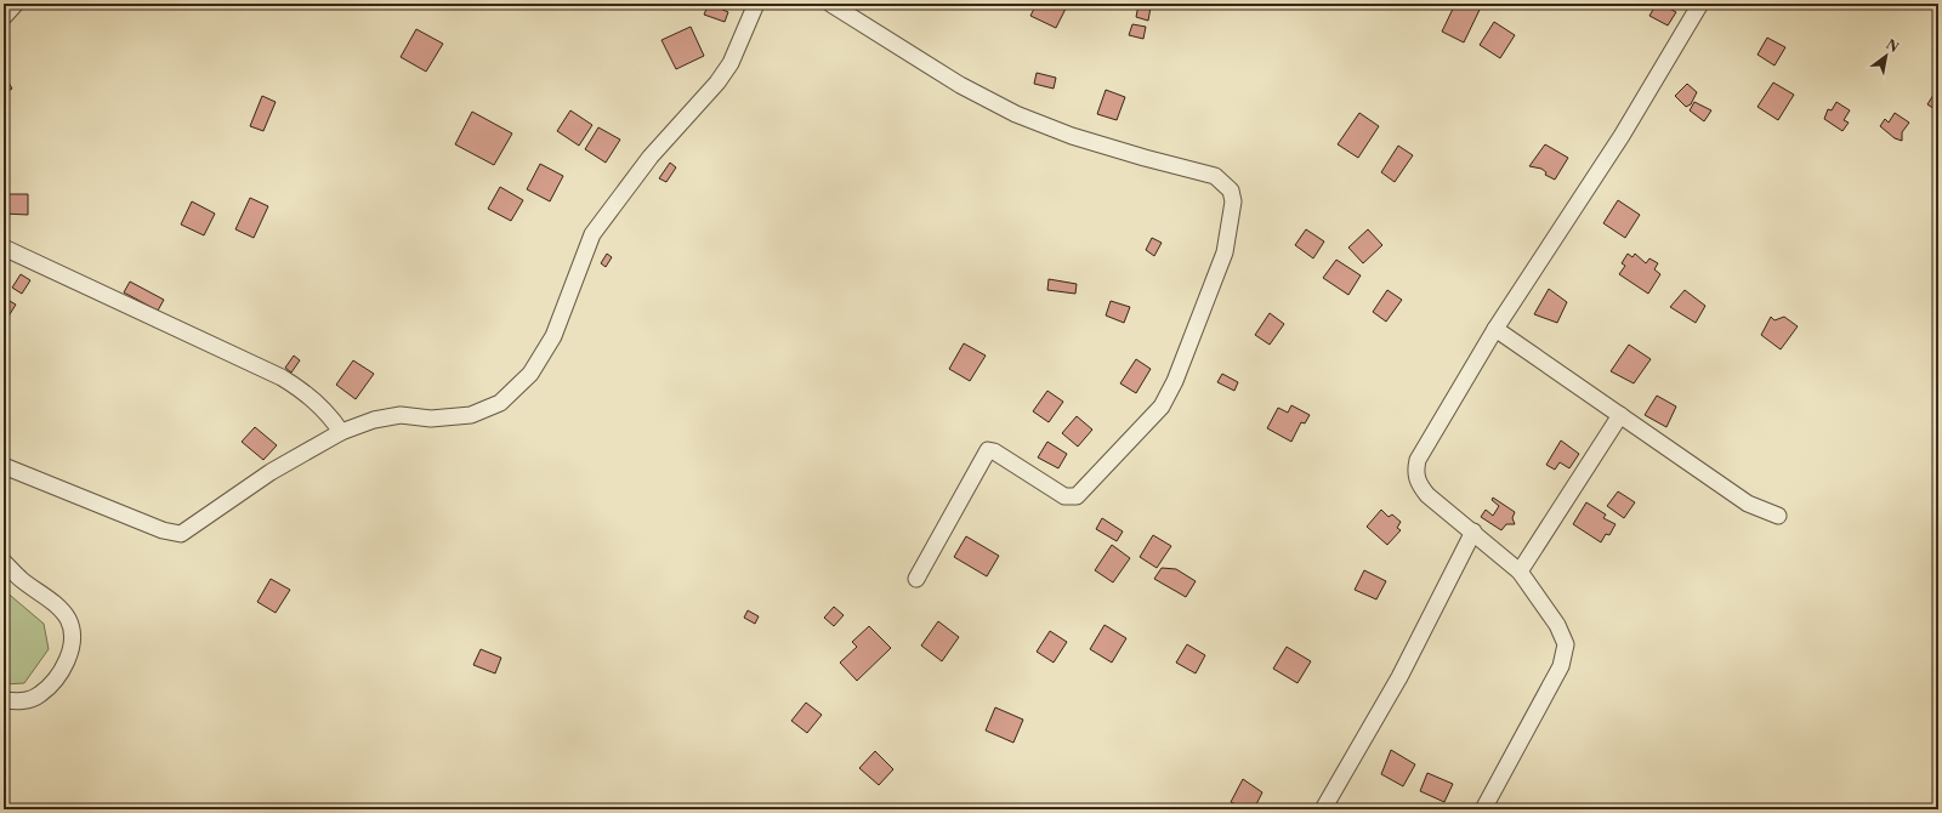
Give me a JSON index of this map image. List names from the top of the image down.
{
  "north": "top right"
}
